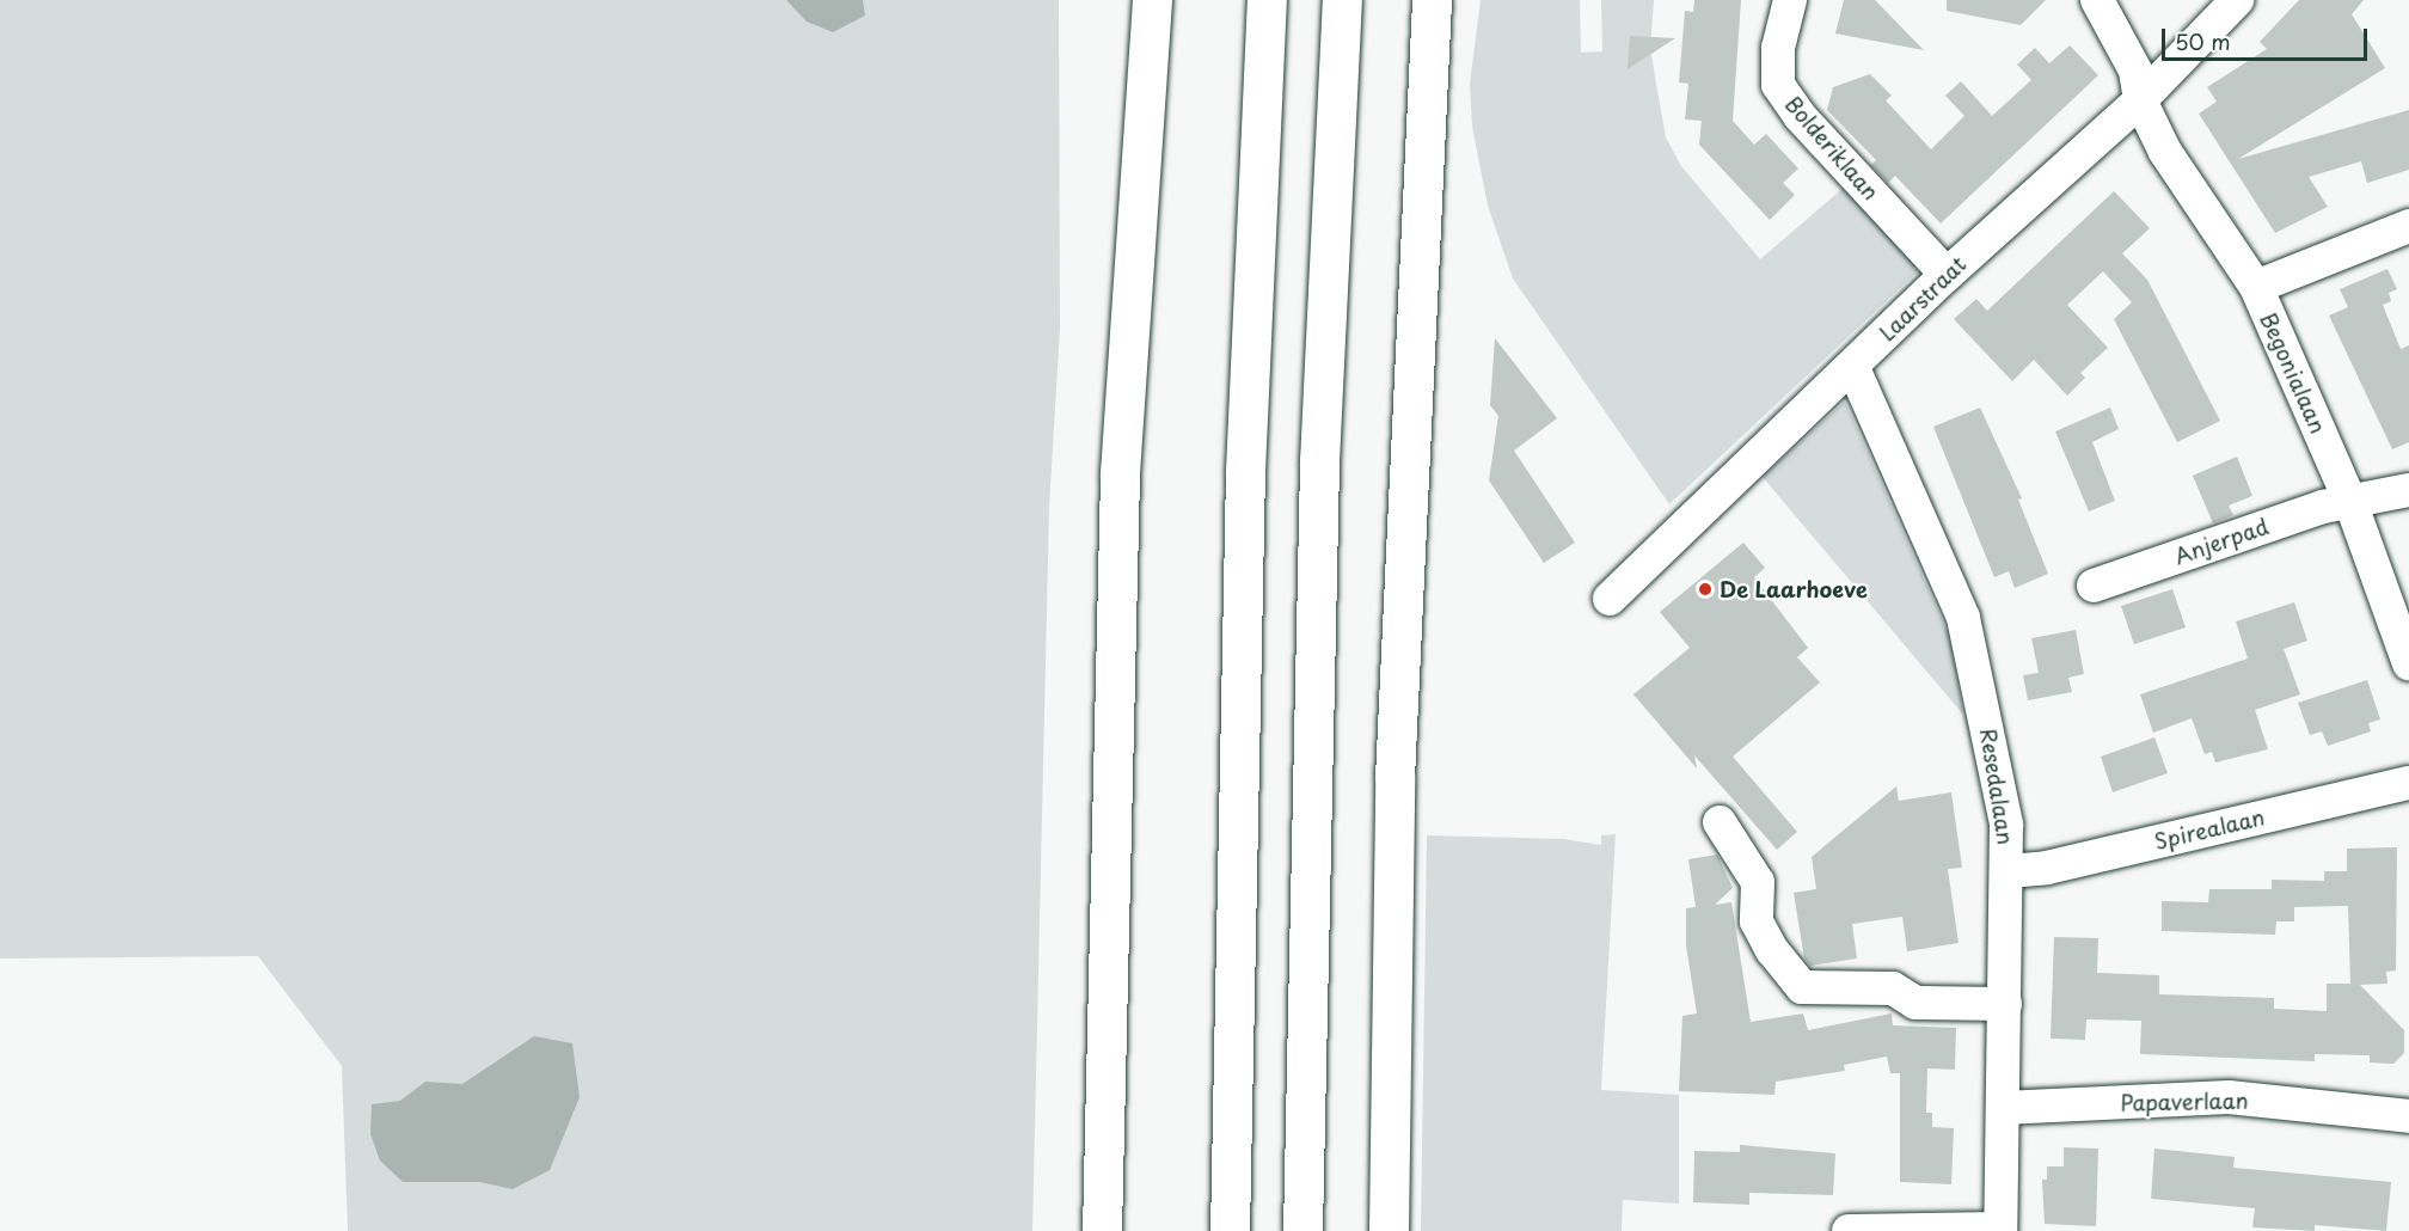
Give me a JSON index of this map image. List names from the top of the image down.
{
  "streets": {
    "street": [
      "Bolderiklaan",
      "Laarstraat",
      "Begonialaan",
      "Anjerpad",
      "Resedalaan",
      "Spirealaan",
      "Papaverlaan"
    ]
  },
  "crossings": [
    ["Bolderiklaan", "Laarstraat"],
    ["Laarstraat", "Begonialaan"],
    ["Laarstraat", "Resedalaan"],
    ["Begonialaan", "Anjerpad"],
    ["Resedalaan", "Spirealaan"],
    ["Resedalaan", "Papaverlaan"]
  ],
  "places": ["De Laarhoeve"],
  "scale_bar": "50 m"
}
